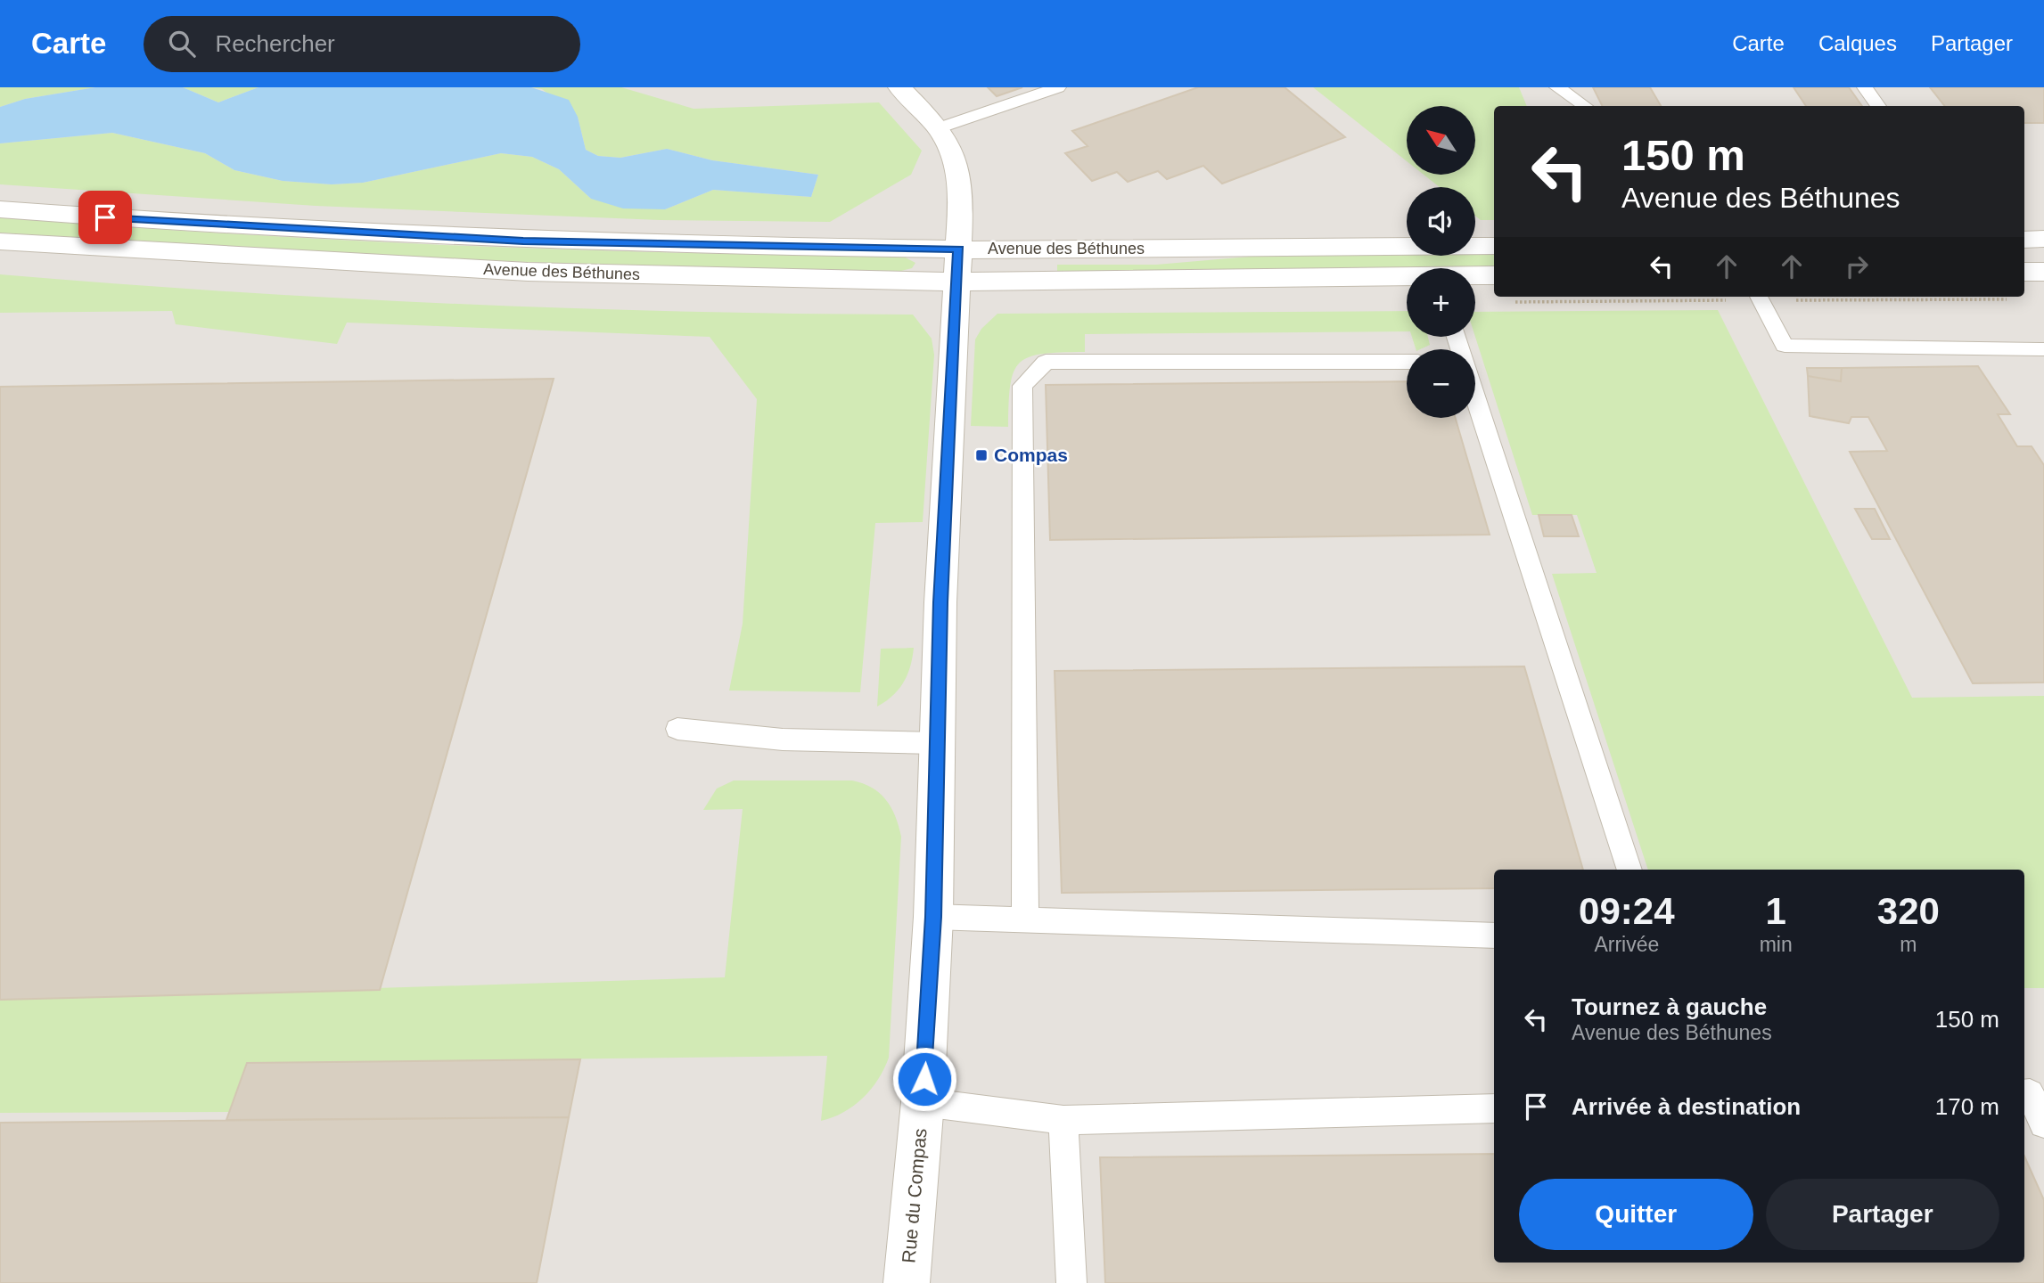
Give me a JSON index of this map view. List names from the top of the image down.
{
  "streets": {
    "street": ["Avenue des Béthunes", "Rue du Compas"]
  },
  "crossings": [
    ["Avenue des Béthunes", "Rue du Compas"]
  ],
  "places": {
    "transit": ["Compas"]
  },
  "north": "top left",
  "page": {
    "header": "Carte",
    "search": "Rechercher",
    "nav": ["Carte", "Calques", "Partager"],
    "map_buttons": ["+", "−"],
    "turn": ["150 m", "Avenue des Béthunes"],
    "eta": [
      "09:24",
      "Arrivée",
      "1",
      "min",
      "320",
      "m"
    ],
    "list": [
      {
        "name": "Tournez à gauche",
        "note": "Avenue des Béthunes",
        "value": "150 m"
      },
      {
        "name": "Arrivée à destination",
        "value": "170 m"
      }
    ],
    "buttons": ["Quitter", "Partager"]
  }
}
